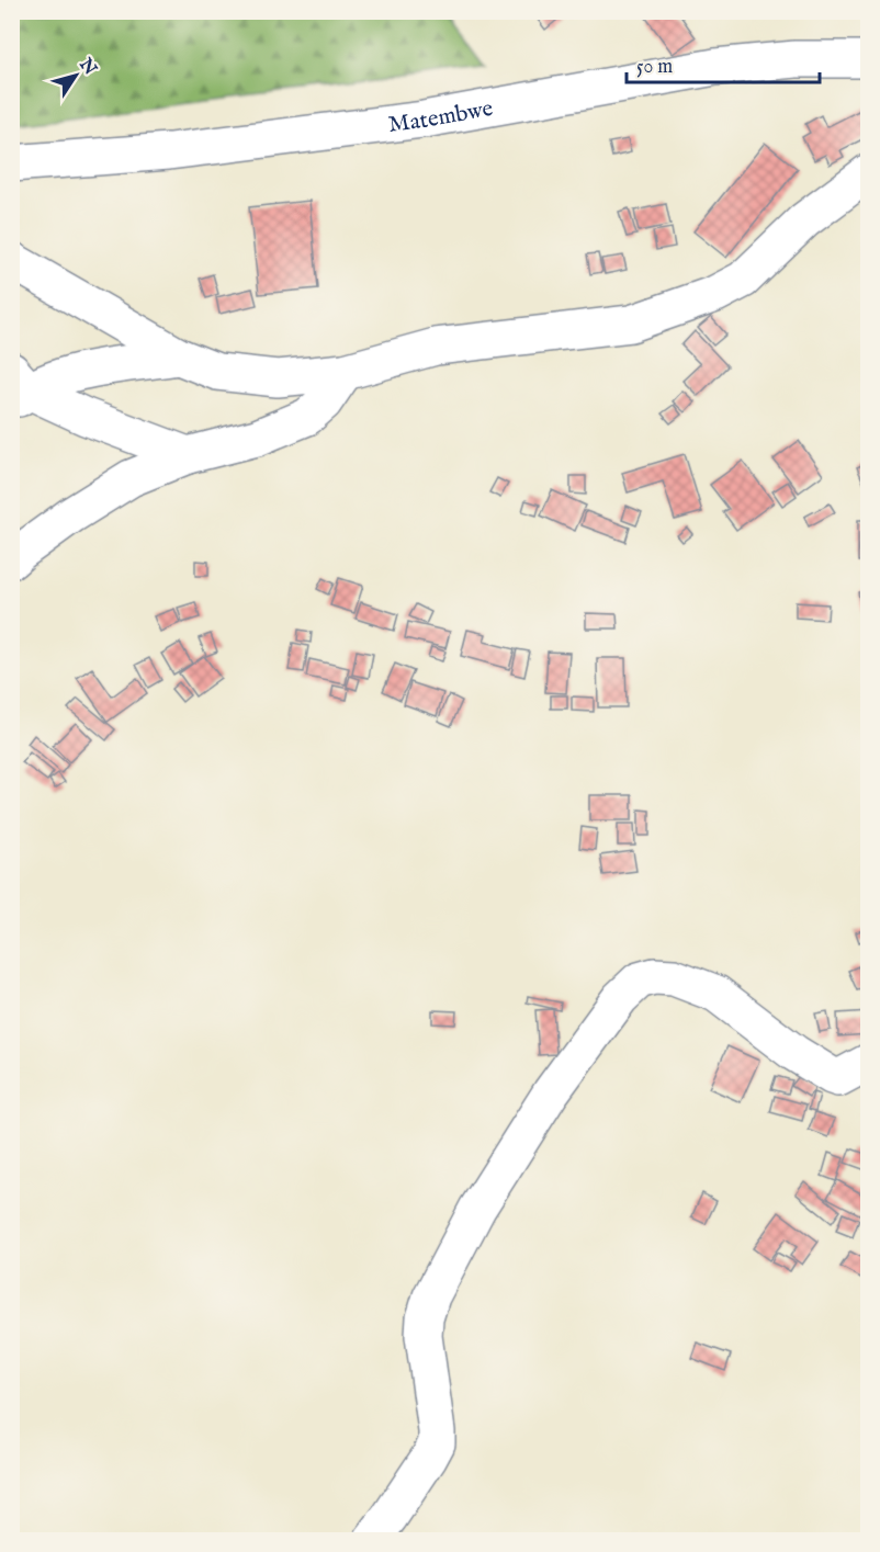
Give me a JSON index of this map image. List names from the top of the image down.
{
  "streets": {
    "street": ["Matembwe"]
  },
  "scale_bar": "50 m",
  "north": "top right"
}
